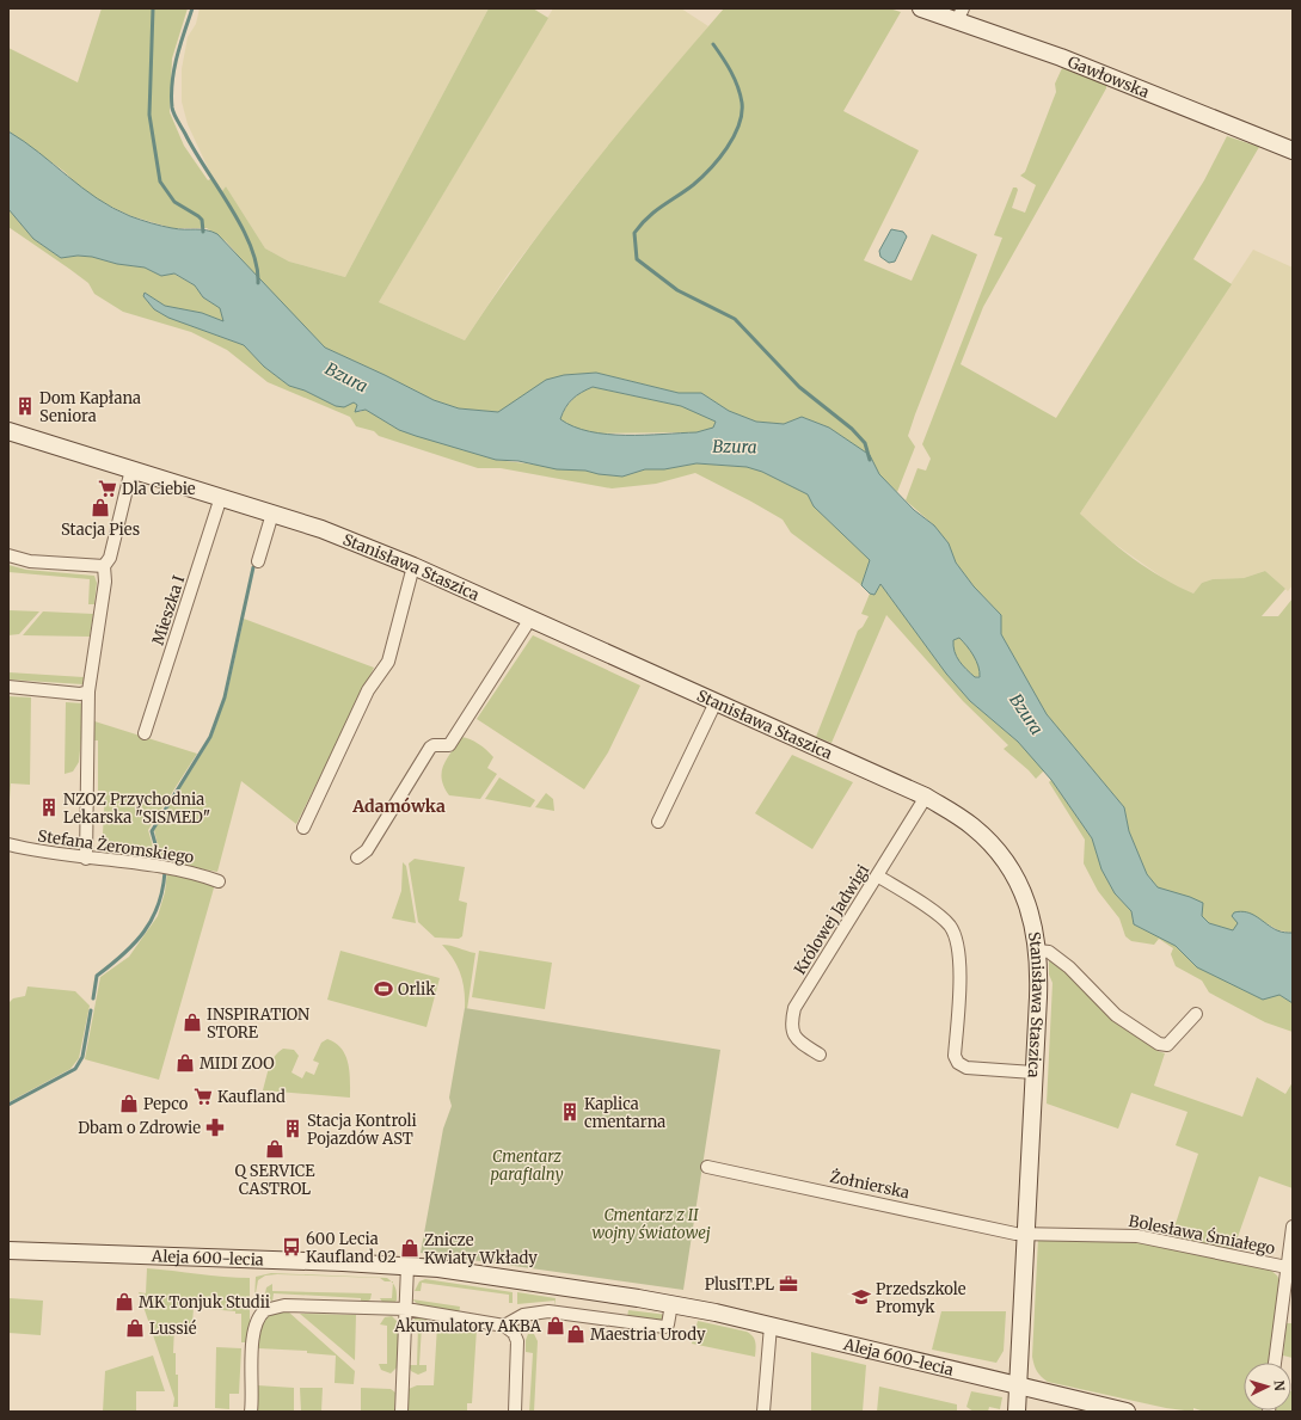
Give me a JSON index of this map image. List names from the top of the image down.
{
  "streets": {
    "street": [
      "Gawłowska",
      "Stanisława Staszica",
      "Mieszka I",
      "Stefana Żeromskiego",
      "Królowej Jadwigi",
      "Żołnierska",
      "Bolesława Śmiałego",
      "Aleja 600-lecia"
    ]
  },
  "crossings": [
    ["Stanisława Staszica", "Mieszka I"],
    ["Stanisława Staszica", "Królowej Jadwigi"],
    ["Stanisława Staszica", "Żołnierska"],
    ["Stanisława Staszica", "Bolesława Śmiałego"],
    ["Stanisława Staszica", "Aleja 600-lecia"],
    ["Żołnierska", "Bolesława Śmiałego"]
  ],
  "districts": ["Adamówka"],
  "water": ["Bzura"],
  "parks": ["Cmentarz parafialny", "Cmentarz z II wojny światowej"],
  "places": {
    "building": [
      "Dom Kapłana Seniora",
      "NZOZ Przychodnia Lekarska \"SISMED\"",
      "Kaplica cmentarna",
      "Stacja Kontroli Pojazdów AST"
    ],
    "supermarket": ["Dla Ciebie", "Kaufland"],
    "shop": [
      "Stacja Pies",
      "INSPIRATION STORE",
      "MIDI ZOO",
      "Pepco",
      "Q SERVICE CASTROL",
      "Znicze Kwiaty Wkłady",
      "MK Tonjuk Studii",
      "Akumulatory AKBA",
      "Lussié",
      "Maestria Urody"
    ],
    "sports": ["Orlik"],
    "pharmacy": ["Dbam o Zdrowie"],
    "bus stop": ["600 Lecia Kaufland 02"],
    "office": ["PlusIT.PL"],
    "school or university": ["Przedszkole Promyk"]
  },
  "north": "right"
}
